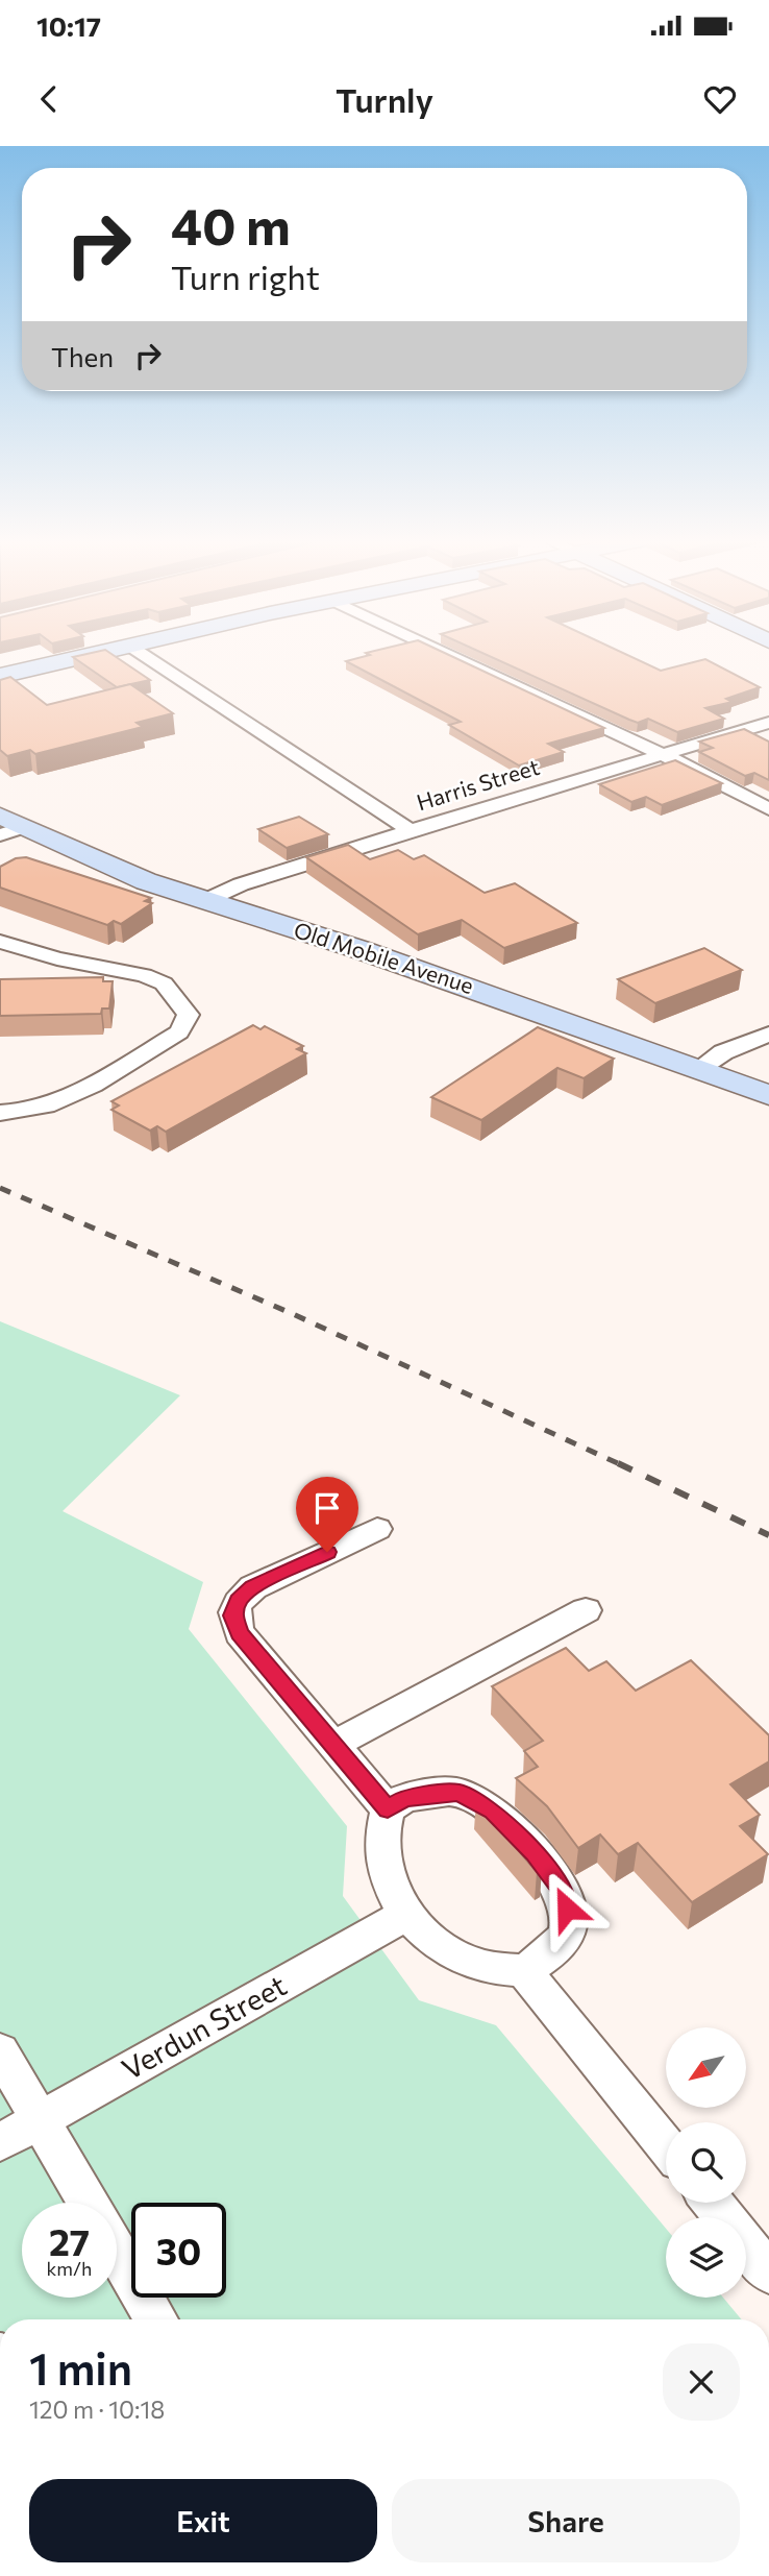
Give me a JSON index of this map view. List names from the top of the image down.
{
  "streets": {
    "street": ["Harris Street", "Old Mobile Avenue", "Verdun Street"]
  },
  "crossings": [
    ["Harris Street", "Old Mobile Avenue"]
  ],
  "north": "bottom left",
  "page": {
    "status": "10:17",
    "header": "Turnly",
    "turn": ["40 m", "Turn right"],
    "then": "Then",
    "speed": "27 km/h",
    "limit": "30",
    "heading": ["1 min", "120 m · 10:18"],
    "buttons": ["Exit", "Share"]
  }
}
